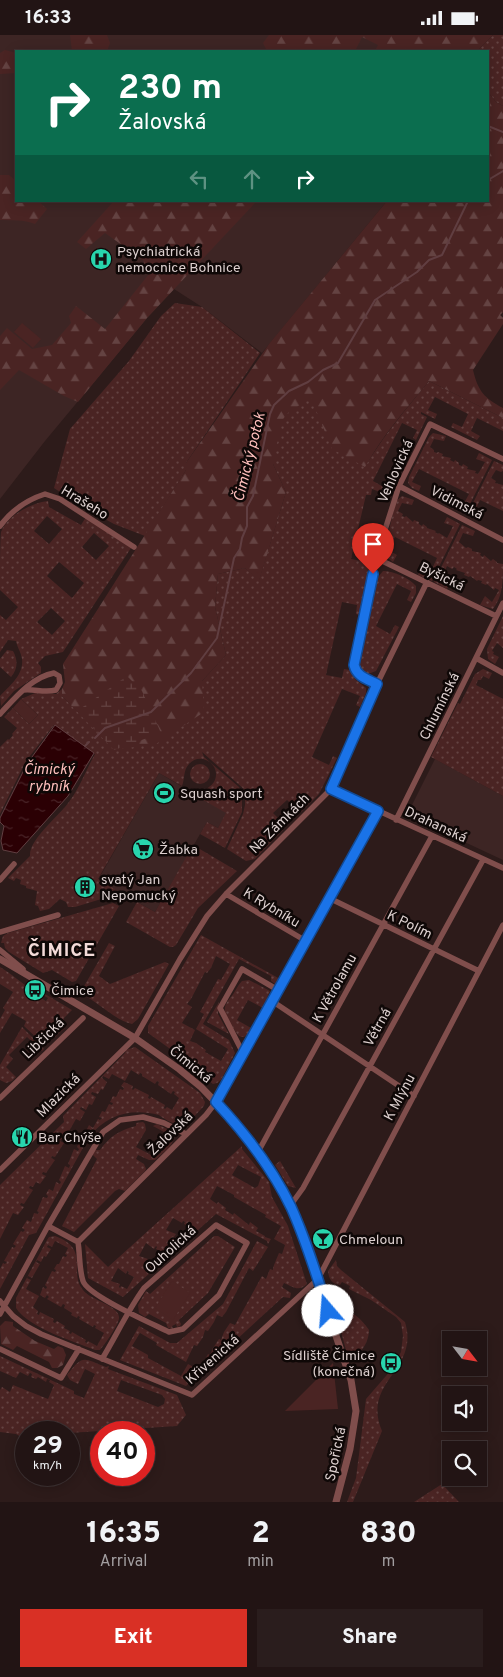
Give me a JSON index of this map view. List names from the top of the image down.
{
  "streets": {
    "street": [
      "Vehlovická",
      "Hrašeho",
      "Vidimská",
      "Byšická",
      "Chlumínská",
      "Na Zámkách",
      "Drahanská",
      "K Rybníku",
      "K Polím",
      "K Větrolamu",
      "Větrná",
      "Libčická",
      "Čimická",
      "Mlazická",
      "K Mlýnu",
      "Žalovská",
      "Ouholická",
      "Křivenická",
      "Spořická"
    ]
  },
  "crossings": [
    ["Vehlovická", "Vidimská"],
    ["Vehlovická", "Byšická"],
    ["Vehlovická", "Na Zámkách"],
    ["Byšická", "Chlumínská"],
    ["Byšická", "Na Zámkách"],
    ["Chlumínská", "Drahanská"],
    ["Na Zámkách", "Drahanská"],
    ["Na Zámkách", "K Rybníku"],
    ["Na Zámkách", "Čimická"],
    ["Na Zámkách", "Mlazická"],
    ["Drahanská", "K Větrolamu"],
    ["Drahanská", "Větrná"],
    ["Drahanská", "Žalovská"],
    ["K Rybníku", "Žalovská"],
    ["K Polím", "K Větrolamu"],
    ["K Polím", "Větrná"],
    ["K Polím", "K Mlýnu"],
    ["K Polím", "Žalovská"],
    ["K Větrolamu", "Čimická"],
    ["Větrná", "Čimická"],
    ["Čimická", "Mlazická"],
    ["Čimická", "K Mlýnu"],
    ["Čimická", "Žalovská"],
    ["Čimická", "Křivenická"],
    ["Čimická", "Spořická"],
    ["K Mlýnu", "Křivenická"]
  ],
  "districts": ["ČIMICE"],
  "water": ["Čimický potok", "Čimický rybník"],
  "places": {
    "hospital": ["Psychiatrická nemocnice Bohnice"],
    "sports": ["Squash sport"],
    "supermarket": ["Žabka"],
    "building": ["svatý Jan Nepomucký"],
    "bus stop": ["Čimice", "Sídliště Čimice (konečná)"],
    "restaurant": ["Bar Chýše"],
    "bar": ["Chmeloun"]
  },
  "north": "bottom right",
  "page": {
    "status": "16:33",
    "turn": ["230 m", "Žalovská"],
    "speed": "29 km/h",
    "limit": "40",
    "eta": [
      "16:35",
      "Arrival",
      "2",
      "min",
      "830",
      "m"
    ],
    "buttons": ["Exit", "Share"]
  }
}
